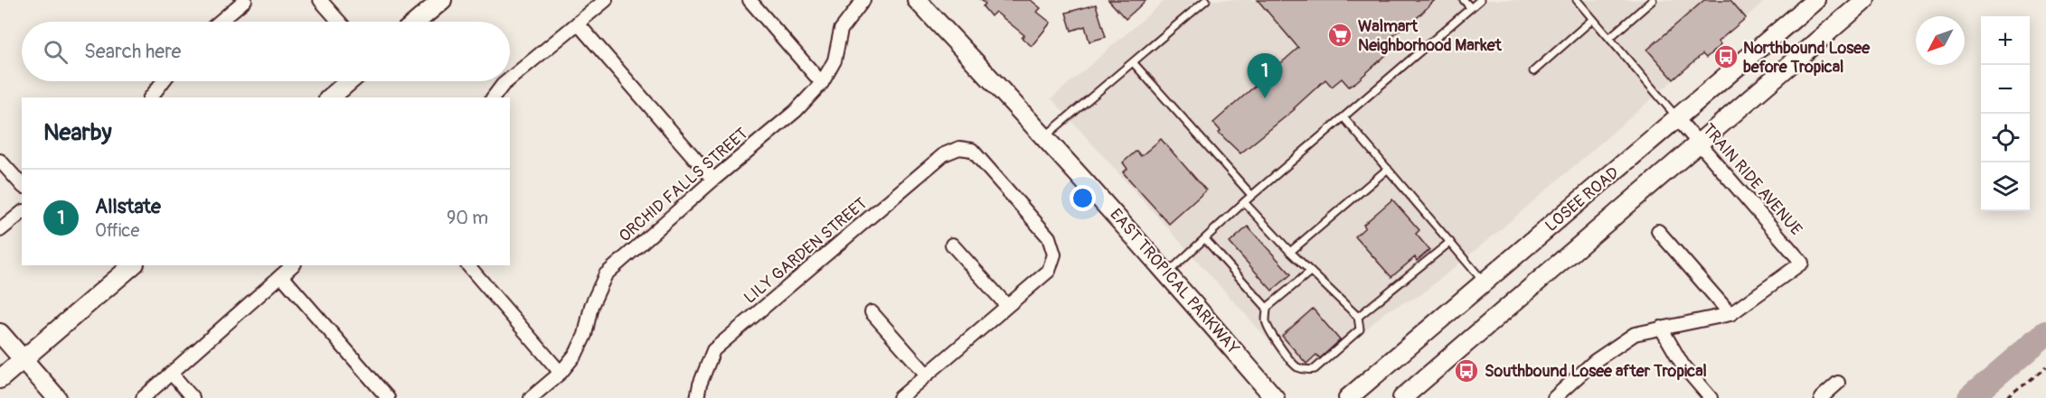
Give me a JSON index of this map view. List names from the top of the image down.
{
  "streets": {
    "main road": ["LOSEE ROAD", "EAST TROPICAL PARKWAY"],
    "street": ["TRAIN RIDE AVENUE", "ORCHID FALLS STREET", "LILY GARDEN STREET"]
  },
  "crossings": [
    ["TRAIN RIDE AVENUE", "LOSEE ROAD"]
  ],
  "places": {
    "supermarket": ["Walmart Neighborhood Market"],
    "bus stop": ["Northbound Losee before Tropical", "Southbound Losee after Tropical"]
  },
  "north": "bottom left",
  "page": {
    "map_buttons": ["+", "−"],
    "search": "Search here",
    "pins": "1",
    "heading": "Nearby",
    "list": [
      {
        "mark": "1",
        "name": "Allstate",
        "note": "Office",
        "value": "90 m"
      }
    ]
  }
}
